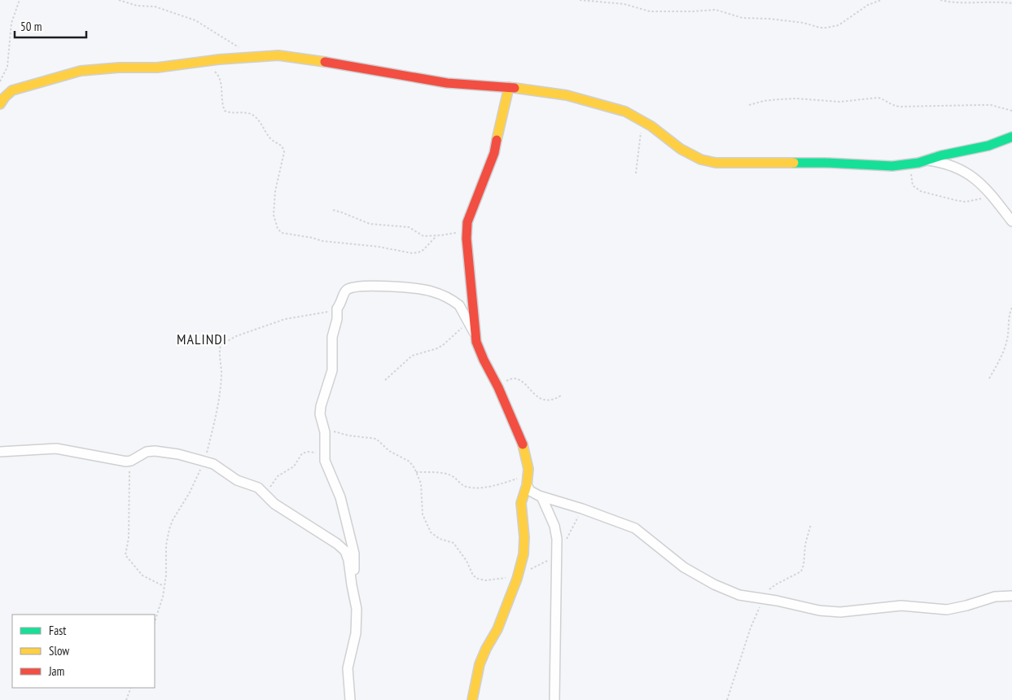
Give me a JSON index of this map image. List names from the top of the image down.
{
  "districts": ["MALINDI"],
  "legend": ["Fast", "Slow", "Jam"],
  "scale_bar": "50 m"
}
